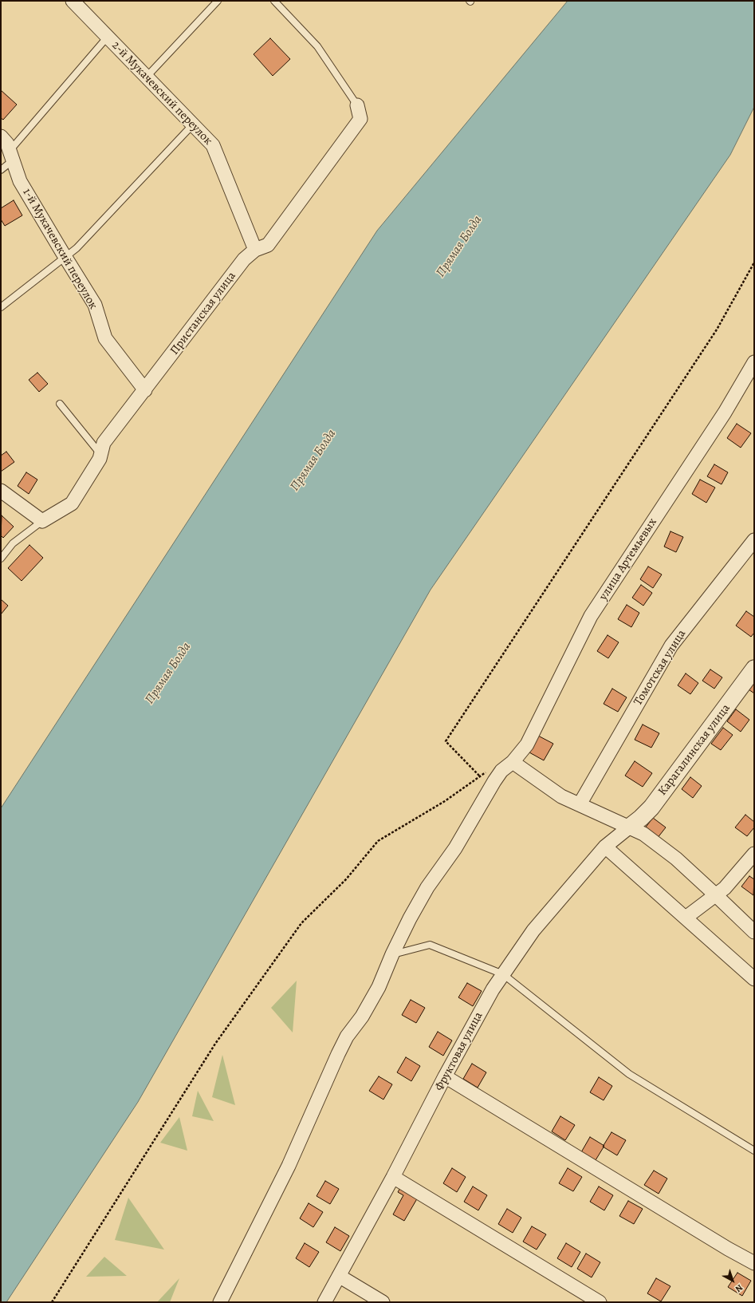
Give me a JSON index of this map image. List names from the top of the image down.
{
  "streets": {
    "street": [
      "2-й Мукачевский переулок",
      "1-й Мукачевский переулок",
      "Пристанская улица",
      "улица Артемьевых",
      "Томотская улица",
      "Карагалинская улица",
      "Фруктовая улица"
    ]
  },
  "crossings": [
    ["2-й Мукачевский переулок", "Пристанская улица"],
    ["1-й Мукачевский переулок", "Пристанская улица"],
    ["Карагалинская улица", "Фруктовая улица"]
  ],
  "water": ["Прямая Болда"],
  "north": "bottom right"
}
